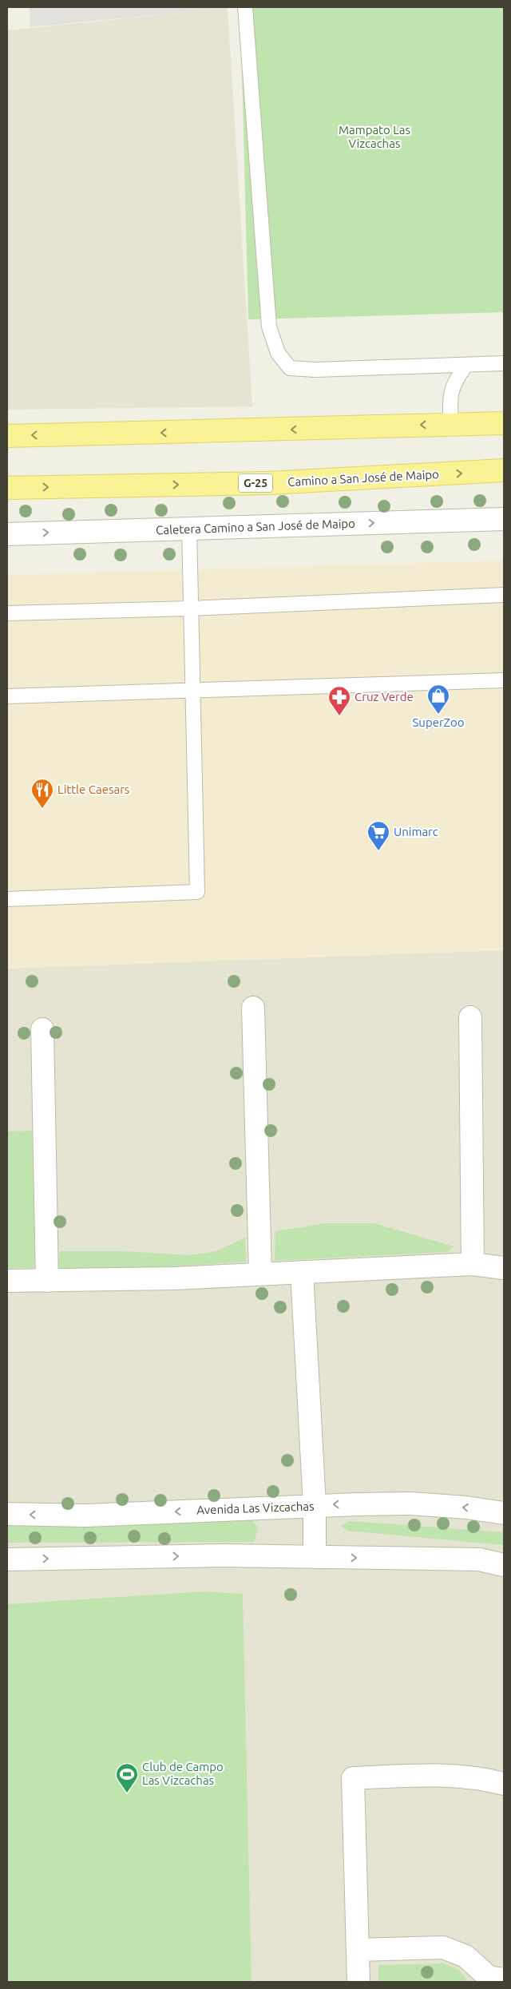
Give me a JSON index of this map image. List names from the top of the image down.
{
  "streets": {
    "main road": ["Camino a San José de Maipo", "G-25"],
    "street": ["Caletera Camino a San José de Maipo", "Avenida Las Vizcachas"]
  },
  "one_way": ["Caletera Camino a San José de Maipo"],
  "parks": ["Mampato Las Vizcachas"],
  "places": {
    "shop": ["SuperZoo"],
    "pharmacy": ["Cruz Verde"],
    "restaurant": ["Little Caesars"],
    "supermarket": ["Unimarc"],
    "sports": ["Club de Campo Las Vizcachas"]
  }
}
